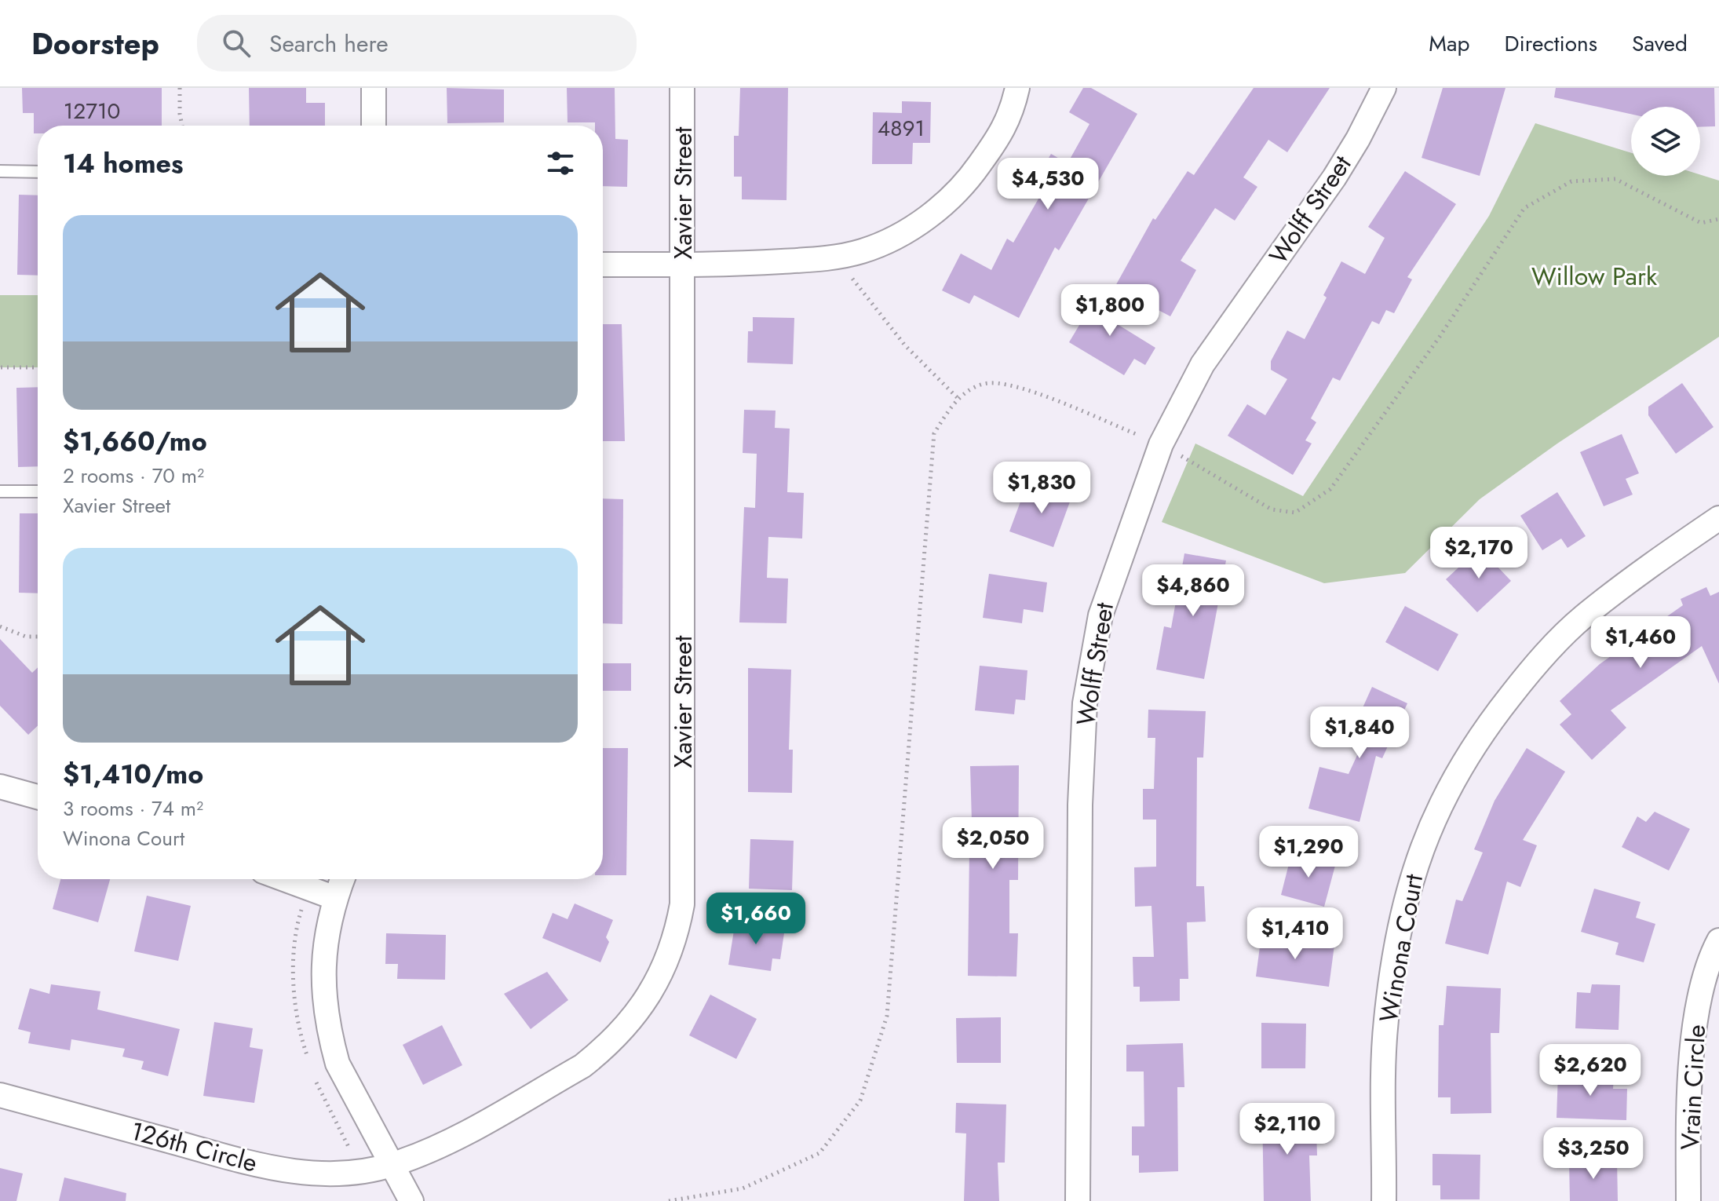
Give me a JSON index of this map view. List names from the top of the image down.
{
  "streets": {
    "street": [
      "Xavier Street",
      "Wolff Street",
      "Winona Court",
      "Vrain Circle",
      "126th Circle"
    ]
  },
  "crossings": [
    ["Xavier Street", "126th Circle"]
  ],
  "parks": ["Willow Park"],
  "house_numbers": ["12710", "4891"],
  "page": {
    "header": "Doorstep",
    "search": "Search here",
    "nav": ["Map", "Directions", "Saved"],
    "heading": "14 homes",
    "price": [
      "$4,530",
      "$1,800",
      "$1,830",
      "$2,170",
      "$4,860",
      "$1,460",
      "$1,840",
      "$2,050",
      "$1,290",
      "$1,660",
      "$1,410",
      "$2,620",
      "$2,110",
      "$3,250"
    ],
    "list": [
      {
        "name": "$1,660/mo",
        "note": "2 rooms · 70 m² · Xavier Street"
      },
      {
        "name": "$1,410/mo",
        "note": "3 rooms · 74 m² · Winona Court"
      }
    ]
  }
}
